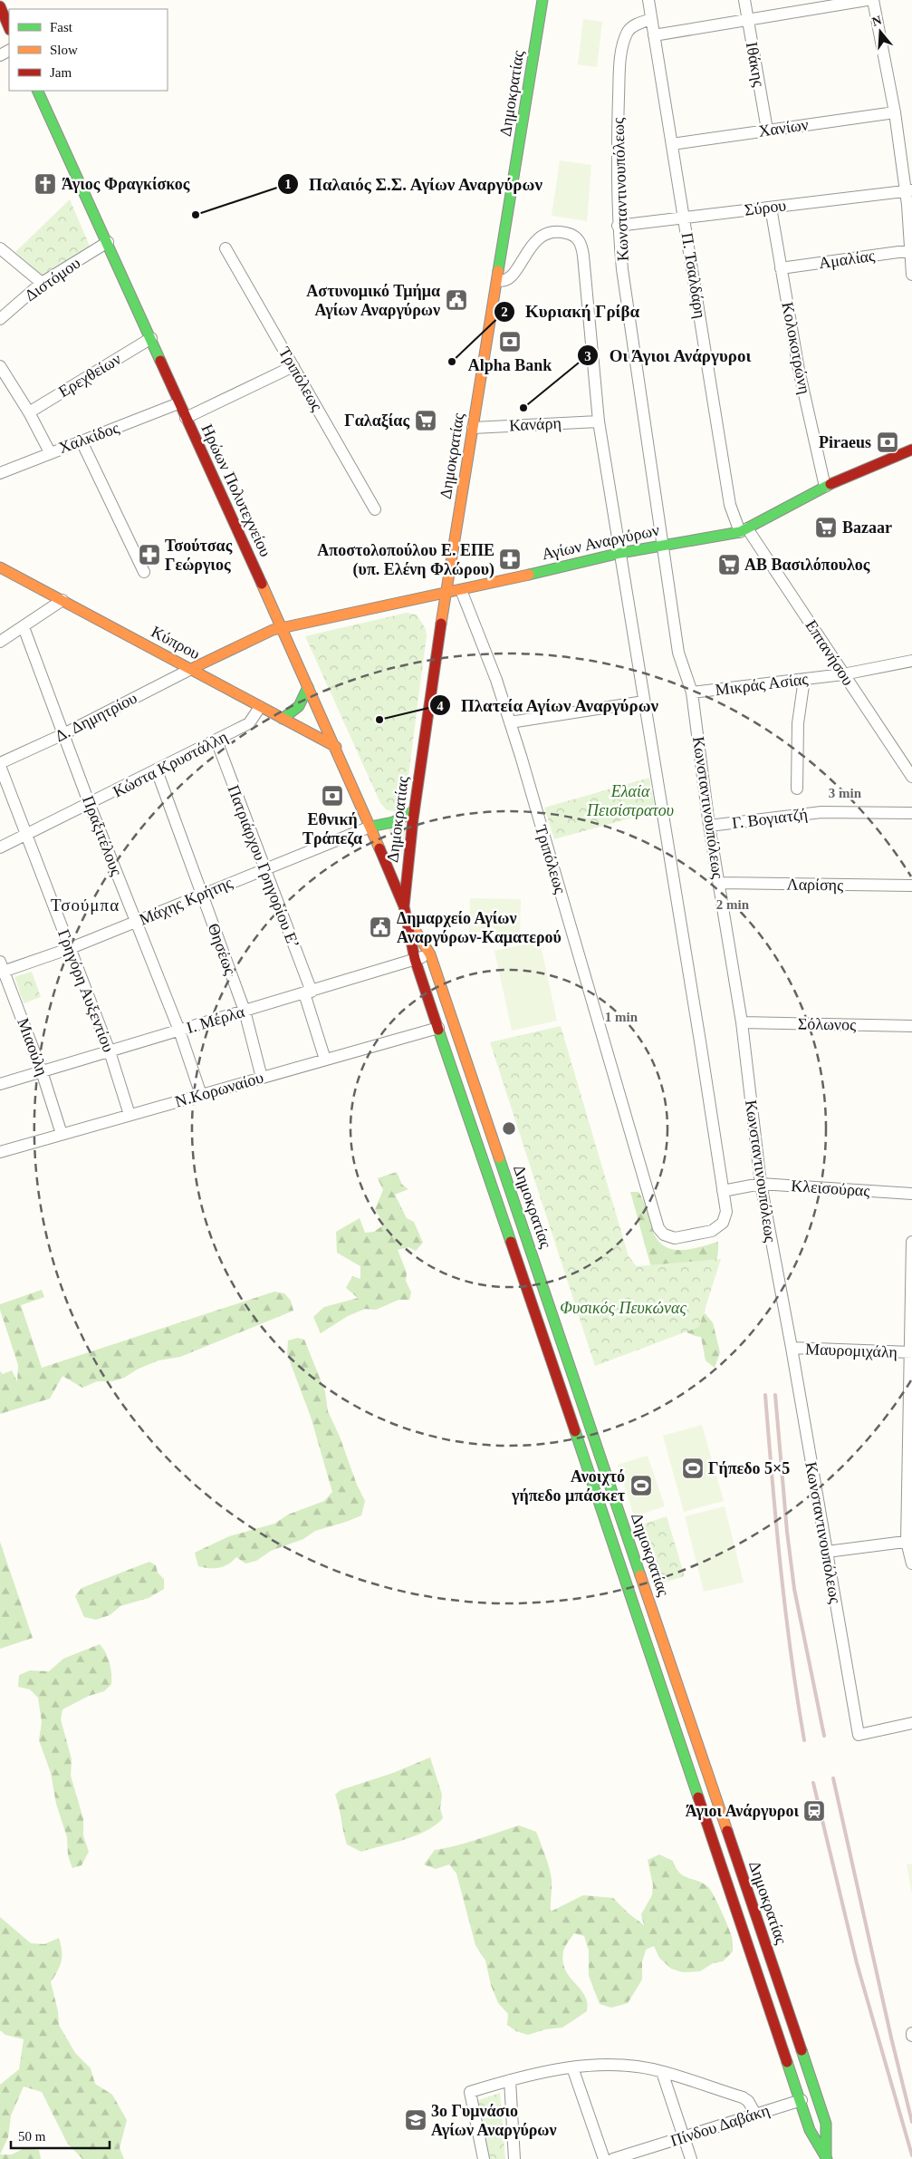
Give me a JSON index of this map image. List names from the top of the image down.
{
  "streets": {
    "main road": [
      "Δημοκρατίας",
      "Ηρώων Πολυτεχνείου",
      "Αγίων Αναργύρων",
      "Κύπρου"
    ],
    "street": [
      "Ιθάκης",
      "Χανίων",
      "Κωνσταντινουπόλεως",
      "Σύρου",
      "Αμαλίας",
      "Π. Τσαλδάρη",
      "Διστόμου",
      "Κολοκοτρώνη",
      "Ερεχθείων",
      "Τριπόλεως",
      "Κανάρη",
      "Χαλκίδος",
      "Επτανήσου",
      "Μικράς Ασίας",
      "Δ. Δημητρίου",
      "Κώστα Κρυστάλλη",
      "Γ. Βογιατζή",
      "Πραξιτέλους",
      "Πατριάρχου Γρηγορίου Ε’",
      "Λαρίσης",
      "Μάχης Κρήτης",
      "Θησέως",
      "Γρηγόρη Αυξεντίου",
      "Ι. Μέρλα",
      "Σόλωνος",
      "Μιαούλη",
      "Ν.Κορωναίου",
      "Κλεισούρας",
      "Μαυρομιχάλη",
      "Πίνδου Δαβάκη"
    ]
  },
  "crossings": [
    ["Ιθάκης", "Χανίων"],
    ["Δημοκρατίας", "Κανάρη"],
    ["Δημοκρατίας", "Ηρώων Πολυτεχνείου"],
    ["Δημοκρατίας", "Αγίων Αναργύρων"],
    ["Δημοκρατίας", "Ι. Μέρλα"],
    ["Δημοκρατίας", "Ν.Κορωναίου"],
    ["Δημοκρατίας", "Πίνδου Δαβάκη"],
    ["Χανίων", "Π. Τσαλδάρη"],
    ["Κωνσταντινουπόλεως", "Σύρου"],
    ["Κωνσταντινουπόλεως", "Π. Τσαλδάρη"],
    ["Κωνσταντινουπόλεως", "Αγίων Αναργύρων"],
    ["Κωνσταντινουπόλεως", "Μικράς Ασίας"],
    ["Κωνσταντινουπόλεως", "Γ. Βογιατζή"],
    ["Κωνσταντινουπόλεως", "Λαρίσης"],
    ["Κωνσταντινουπόλεως", "Σόλωνος"],
    ["Κωνσταντινουπόλεως", "Κλεισούρας"],
    ["Κωνσταντινουπόλεως", "Μαυρομιχάλη"],
    ["Σύρου", "Π. Τσαλδάρη"],
    ["Σύρου", "Κολοκοτρώνη"],
    ["Αμαλίας", "Κολοκοτρώνη"],
    ["Π. Τσαλδάρη", "Αγίων Αναργύρων"],
    ["Π. Τσαλδάρη", "Επτανήσου"],
    ["Διστόμου", "Ηρώων Πολυτεχνείου"],
    ["Κολοκοτρώνη", "Αγίων Αναργύρων"],
    ["Ερεχθείων", "Ηρώων Πολυτεχνείου"],
    ["Τριπόλεως", "Αγίων Αναργύρων"],
    ["Τριπόλεως", "Κλεισούρας"],
    ["Χαλκίδος", "Ηρώων Πολυτεχνείου"],
    ["Ηρώων Πολυτεχνείου", "Αγίων Αναργύρων"],
    ["Ηρώων Πολυτεχνείου", "Κύπρου"],
    ["Ηρώων Πολυτεχνείου", "Μάχης Κρήτης"],
    ["Αγίων Αναργύρων", "Κύπρου"],
    ["Αγίων Αναργύρων", "Επτανήσου"],
    ["Αγίων Αναργύρων", "Δ. Δημητρίου"],
    ["Κύπρου", "Δ. Δημητρίου"],
    ["Κύπρου", "Κώστα Κρυστάλλη"],
    ["Επτανήσου", "Μικράς Ασίας"],
    ["Δ. Δημητρίου", "Πραξιτέλους"],
    ["Δ. Δημητρίου", "Γρηγόρη Αυξεντίου"],
    ["Κώστα Κρυστάλλη", "Πραξιτέλους"],
    ["Κώστα Κρυστάλλη", "Πατριάρχου Γρηγορίου Ε’"],
    ["Κώστα Κρυστάλλη", "Θησέως"],
    ["Κώστα Κρυστάλλη", "Γρηγόρη Αυξεντίου"],
    ["Πραξιτέλους", "Μάχης Κρήτης"],
    ["Πραξιτέλους", "Ι. Μέρλα"],
    ["Πραξιτέλους", "Ν.Κορωναίου"],
    ["Πατριάρχου Γρηγορίου Ε’", "Μάχης Κρήτης"],
    ["Πατριάρχου Γρηγορίου Ε’", "Ι. Μέρλα"],
    ["Πατριάρχου Γρηγορίου Ε’", "Ν.Κορωναίου"],
    ["Μάχης Κρήτης", "Θησέως"],
    ["Μάχης Κρήτης", "Γρηγόρη Αυξεντίου"],
    ["Μάχης Κρήτης", "Μιαούλη"],
    ["Θησέως", "Ι. Μέρλα"],
    ["Θησέως", "Ν.Κορωναίου"],
    ["Γρηγόρη Αυξεντίου", "Ι. Μέρλα"],
    ["Γρηγόρη Αυξεντίου", "Ν.Κορωναίου"],
    ["Ι. Μέρλα", "Μιαούλη"],
    ["Μιαούλη", "Ν.Κορωναίου"]
  ],
  "districts": ["Τσούμπα"],
  "parks": ["Ελαία Πεισίστρατου", "Φυσικός Πευκώνας"],
  "places": {
    "church": ["Άγιος Φραγκίσκος"],
    "other": [
      "Παλαιός Σ.Σ. Αγίων Αναργύρων",
      "Κυριακή Γρίβα",
      "Οι Άγιοι Ανάργυροι",
      "Πλατεία Αγίων Αναργύρων"
    ],
    "public building": ["Αστυνομικό Τμήμα Αγίων Αναργύρων", "Δημαρχείο Αγίων Αναργύρων-Καματερού"],
    "bank": ["Alpha Bank", "Piraeus", "Εθνική Τράπεζα"],
    "supermarket": ["Γαλαξίας", "Bazaar", "ΑΒ Βασιλόπουλος"],
    "pharmacy": ["Τσούτσας Γεώργιος", "Αποστολοπούλου Ε. ΕΠΕ (υπ. Ελένη Φλώρου)"],
    "sports": ["Γήπεδο 5×5", "Ανοιχτό γήπεδο μπάσκετ"],
    "station": ["Άγιοι Ανάργυροι"],
    "school or university": ["3ο Γυμνάσιο Αγίων Αναργύρων"]
  },
  "legend": ["Fast", "Slow", "Jam"],
  "scale_bar": "50 m",
  "north": "top",
  "rings": ["3 min", "2 min", "1 min"]
}
